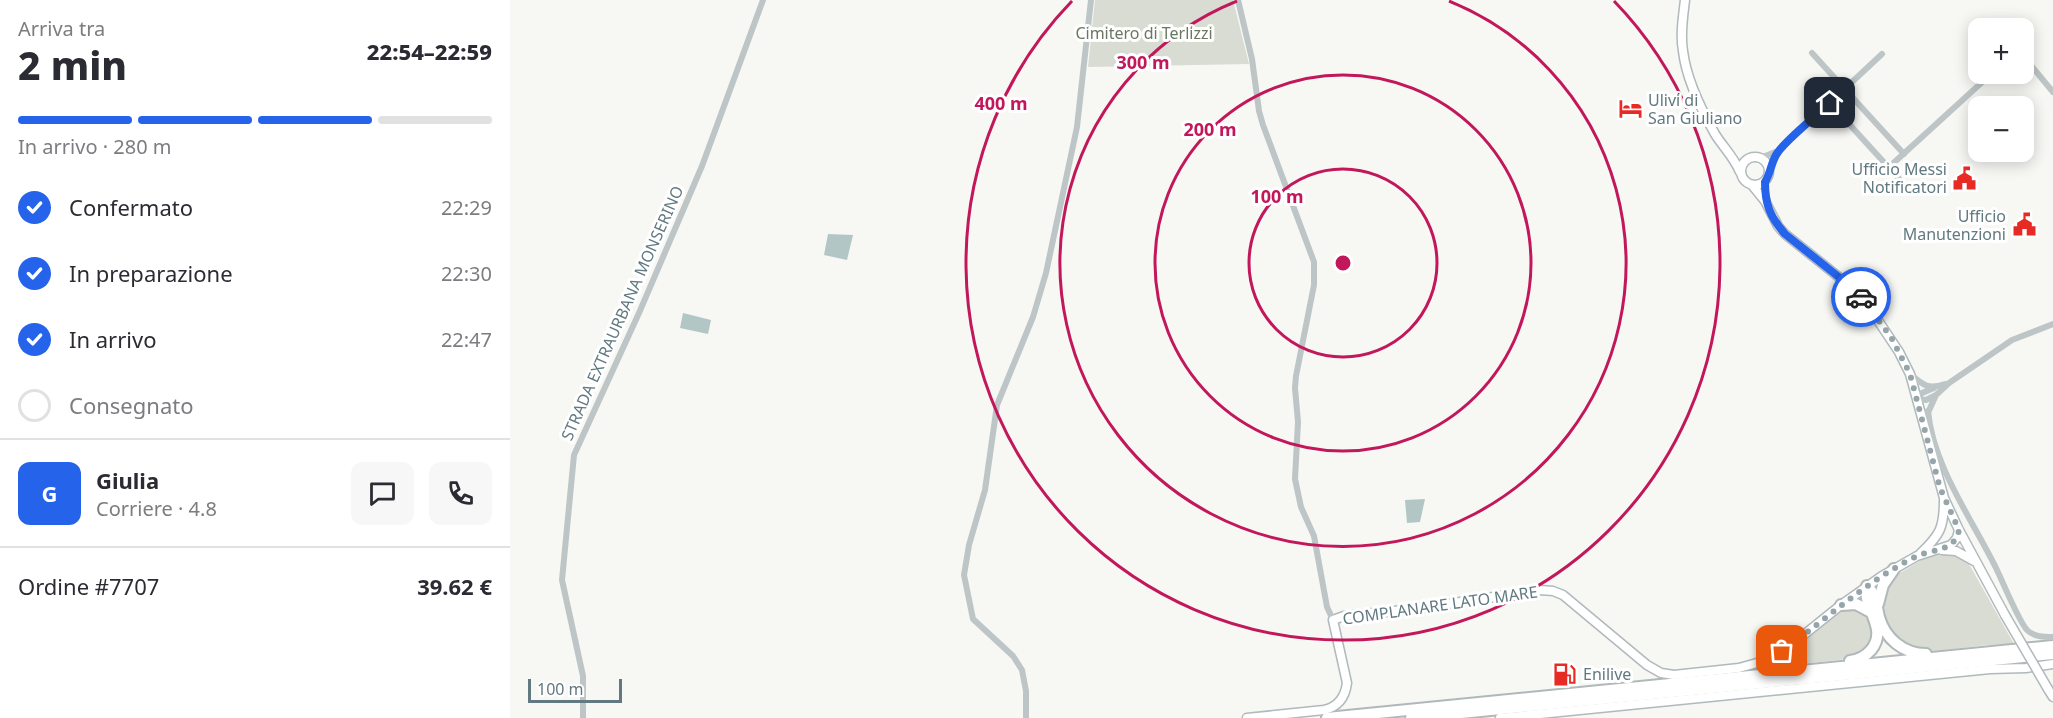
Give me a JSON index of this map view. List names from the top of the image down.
{
  "streets": {
    "street": ["STRADA EXTRAURBANA MONSERINO", "COMPLANARE LATO MARE"]
  },
  "parks": ["Cimitero di Terlizzi"],
  "places": {
    "hotel": ["Ulivi di San Giuliano"],
    "public building": ["Ufficio Messi Notificatori", "Ufficio Manutenzioni"],
    "fuel station": ["Enilive"]
  },
  "scale_bar": "100 m",
  "page": {
    "heading": ["2 min", "Arriva tra", "22:54–22:59"],
    "panel": [
      "Giulia",
      "Corriere · 4.8",
      "Ordine #7707",
      "39.62 €"
    ],
    "map_buttons": ["+", "−"],
    "bar": "In arrivo · 280 m",
    "list": [
      ["Confermato", "22:29"],
      ["In preparazione", "22:30"],
      ["In arrivo", "22:47"],
      "Consegnato"
    ],
    "round": "G",
    "scale": "100 m"
  },
  "rings": [
    "300 m",
    "400 m",
    "200 m",
    "100 m"
  ]
}
